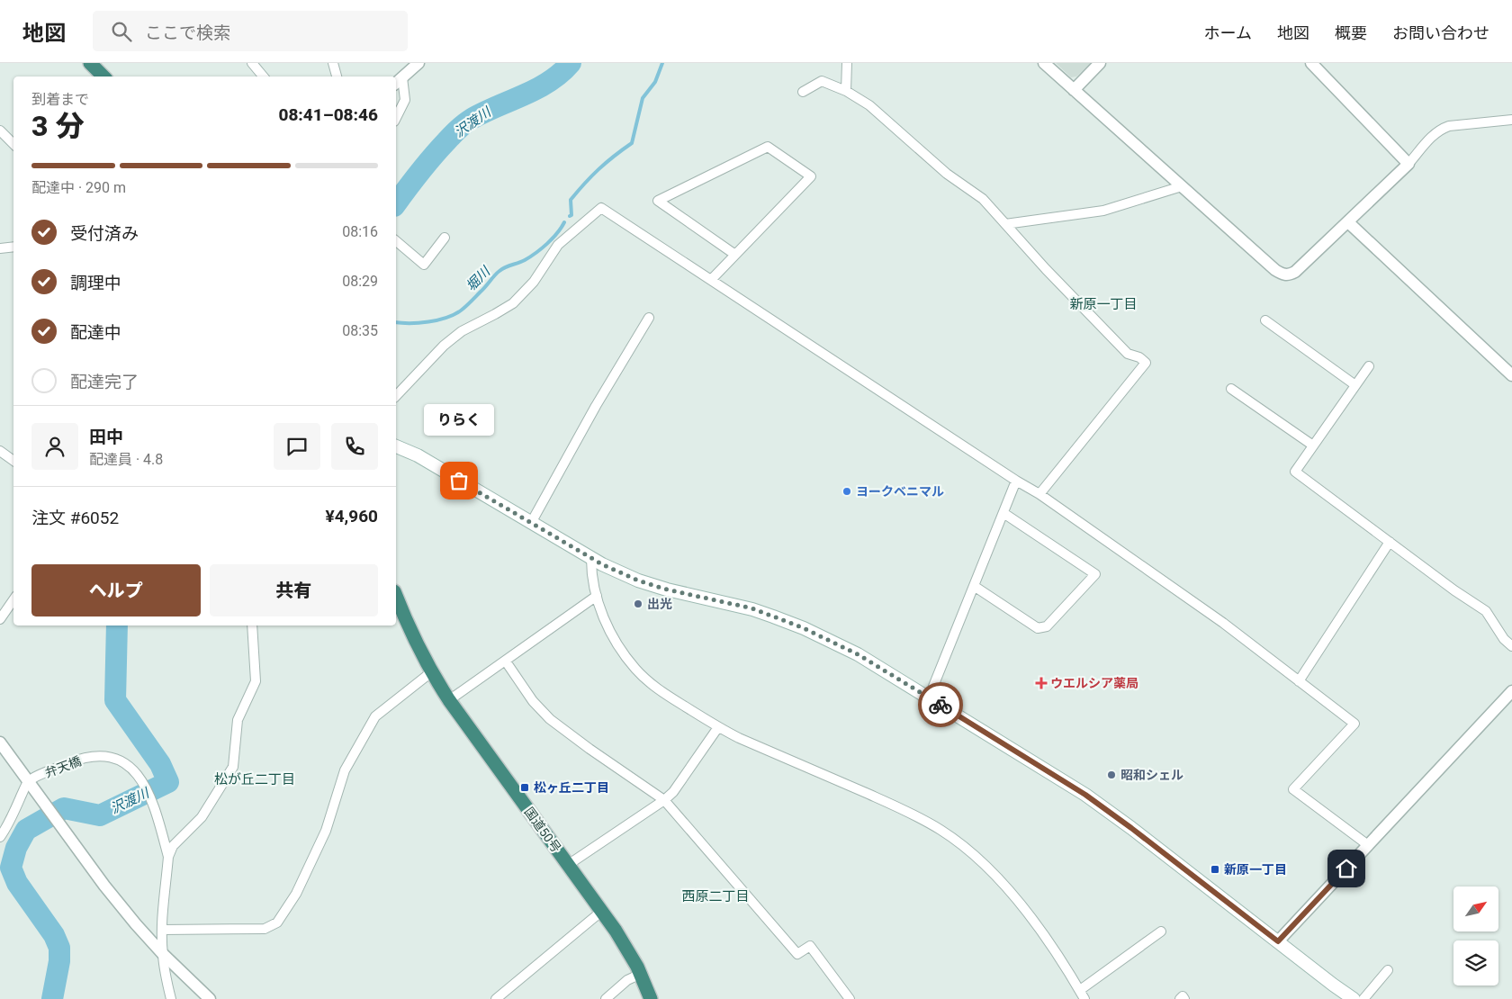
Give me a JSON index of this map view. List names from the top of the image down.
{
  "streets": {
    "highway": ["国道50号"],
    "street": ["弁天橋"]
  },
  "districts": ["新原一丁目", "松が丘二丁目", "西原二丁目"],
  "water": ["沢渡川", "堀川"],
  "places": {
    "other": [
      "りらく",
      "ヨークベニマル",
      "出光",
      "昭和シェル"
    ],
    "health": ["ウエルシア薬局"],
    "transit": ["松ヶ丘二丁目", "新原一丁目"]
  },
  "north": "top right",
  "page": {
    "header": "地図",
    "search": "ここで検索",
    "nav": [
      "ホーム",
      "地図",
      "概要",
      "お問い合わせ"
    ],
    "heading": ["3 分", "到着まで", "08:41–08:46"],
    "panel": [
      "田中",
      "配達員 · 4.8",
      "注文 #6052",
      "¥4,960"
    ],
    "bar": "配達中 · 290 m",
    "list": [
      ["受付済み", "08:16"],
      ["調理中", "08:29"],
      ["配達中", "08:35"],
      "配達完了"
    ],
    "bubble": "りらく",
    "buttons": ["ヘルプ", "共有"]
  }
}
